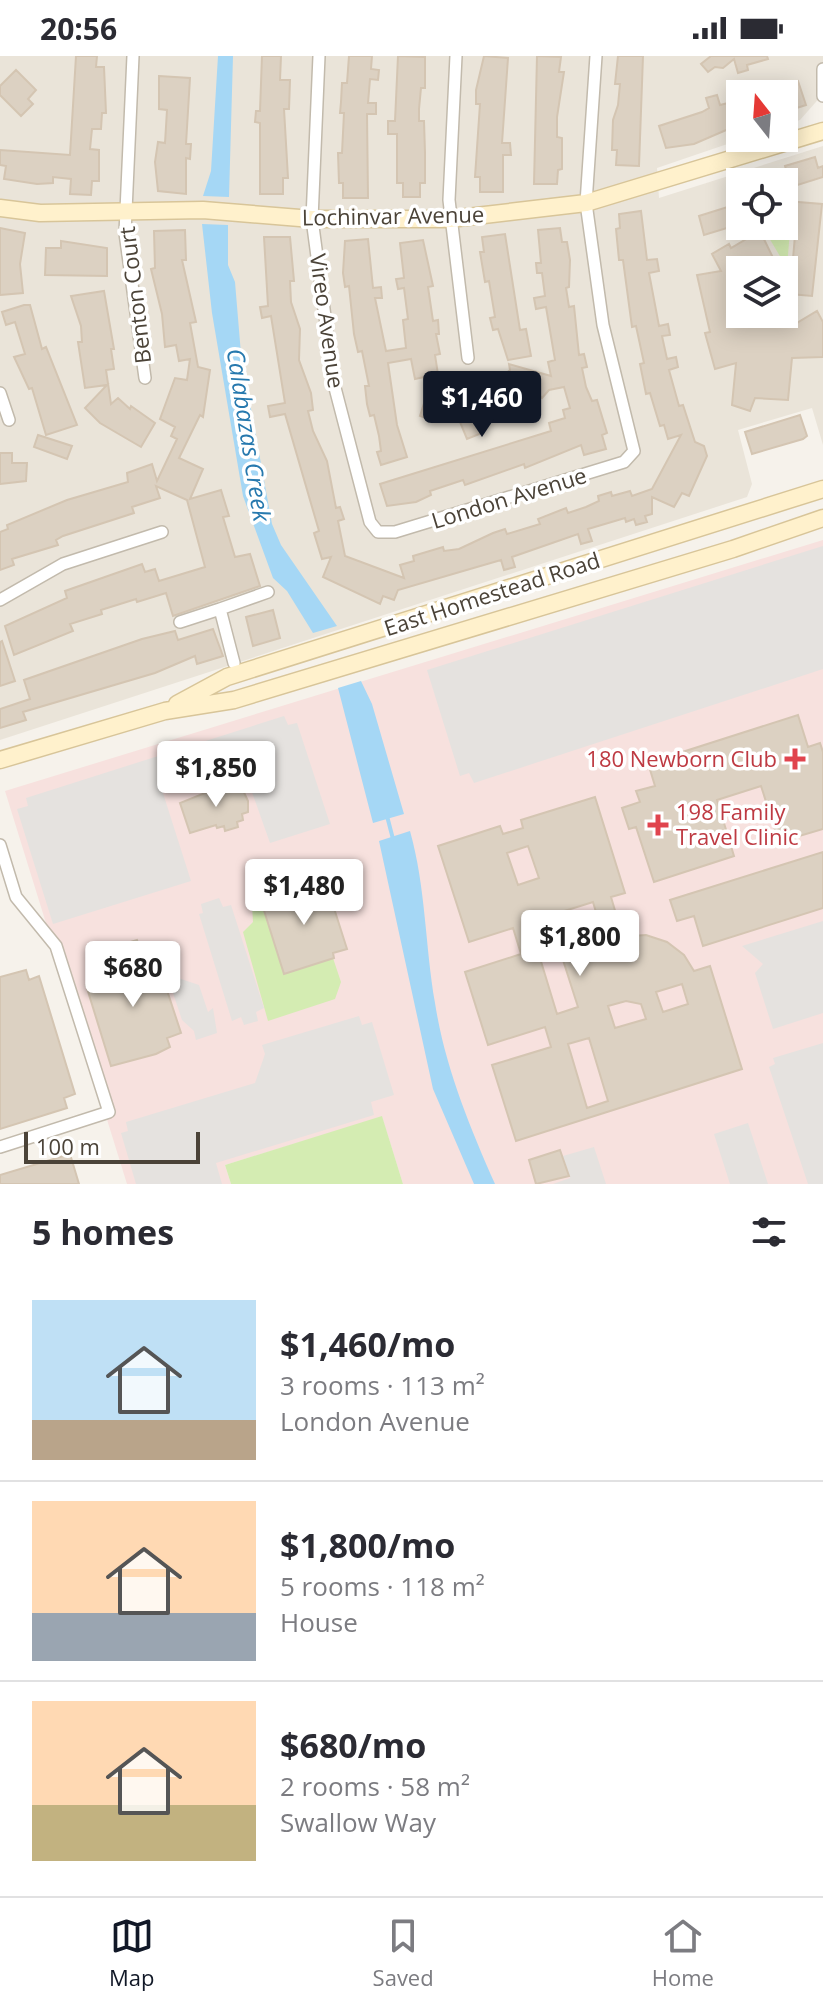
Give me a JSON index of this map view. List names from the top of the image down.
{
  "streets": {
    "main road": ["Lochinvar Avenue", "East Homestead Road"],
    "street": ["Benton Court", "Vireo Avenue", "London Avenue"]
  },
  "crossings": [
    ["Lochinvar Avenue", "Benton Court"],
    ["Lochinvar Avenue", "Vireo Avenue"],
    ["Lochinvar Avenue", "London Avenue"],
    ["Vireo Avenue", "London Avenue"]
  ],
  "water": ["Calabazas Creek"],
  "places": {
    "health": ["180 Newborn Club", "198 Family Travel Clinic"]
  },
  "scale_bar": "100 m",
  "north": "top",
  "page": {
    "status": "20:56",
    "price": [
      "$1,460",
      "$1,850",
      "$1,480",
      "$1,800",
      "$680"
    ],
    "scale": "100 m",
    "heading": "5 homes",
    "list": [
      {
        "name": "$1,460/mo",
        "note": "3 rooms · 113 m² · London Avenue"
      },
      {
        "name": "$1,800/mo",
        "note": "5 rooms · 118 m² · House"
      },
      {
        "name": "$680/mo",
        "note": "2 rooms · 58 m² · Swallow Way"
      }
    ],
    "tabs": ["Map", "Saved", "Home"]
  }
}
